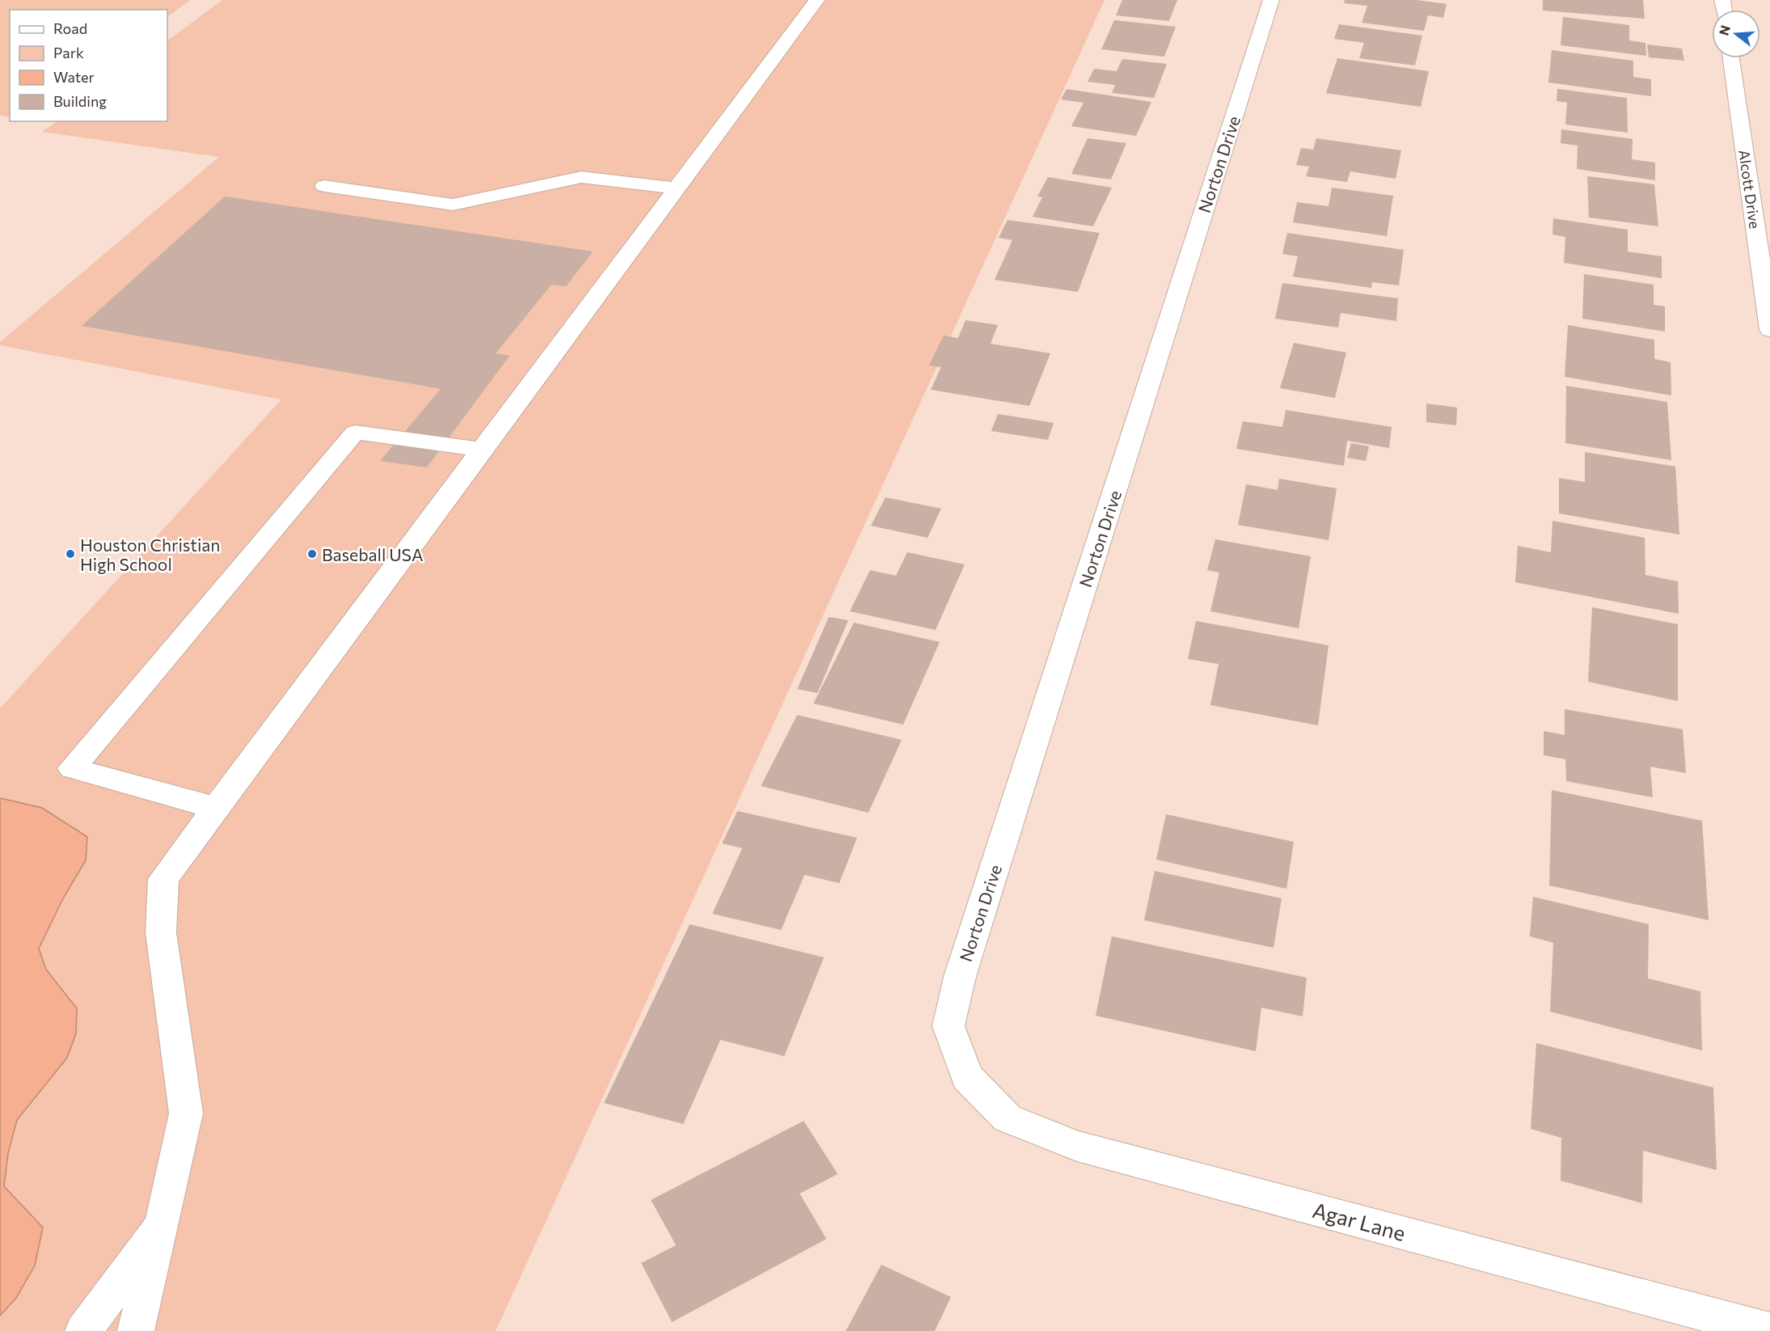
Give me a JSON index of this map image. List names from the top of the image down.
{
  "streets": {
    "street": ["Norton Drive", "Alcott Drive", "Agar Lane"]
  },
  "crossings": [
    ["Norton Drive", "Agar Lane"]
  ],
  "places": ["Houston Christian High School", "Baseball USA"],
  "legend": [
    "Road",
    "Park",
    "Water",
    "Building"
  ],
  "north": "left"
}
